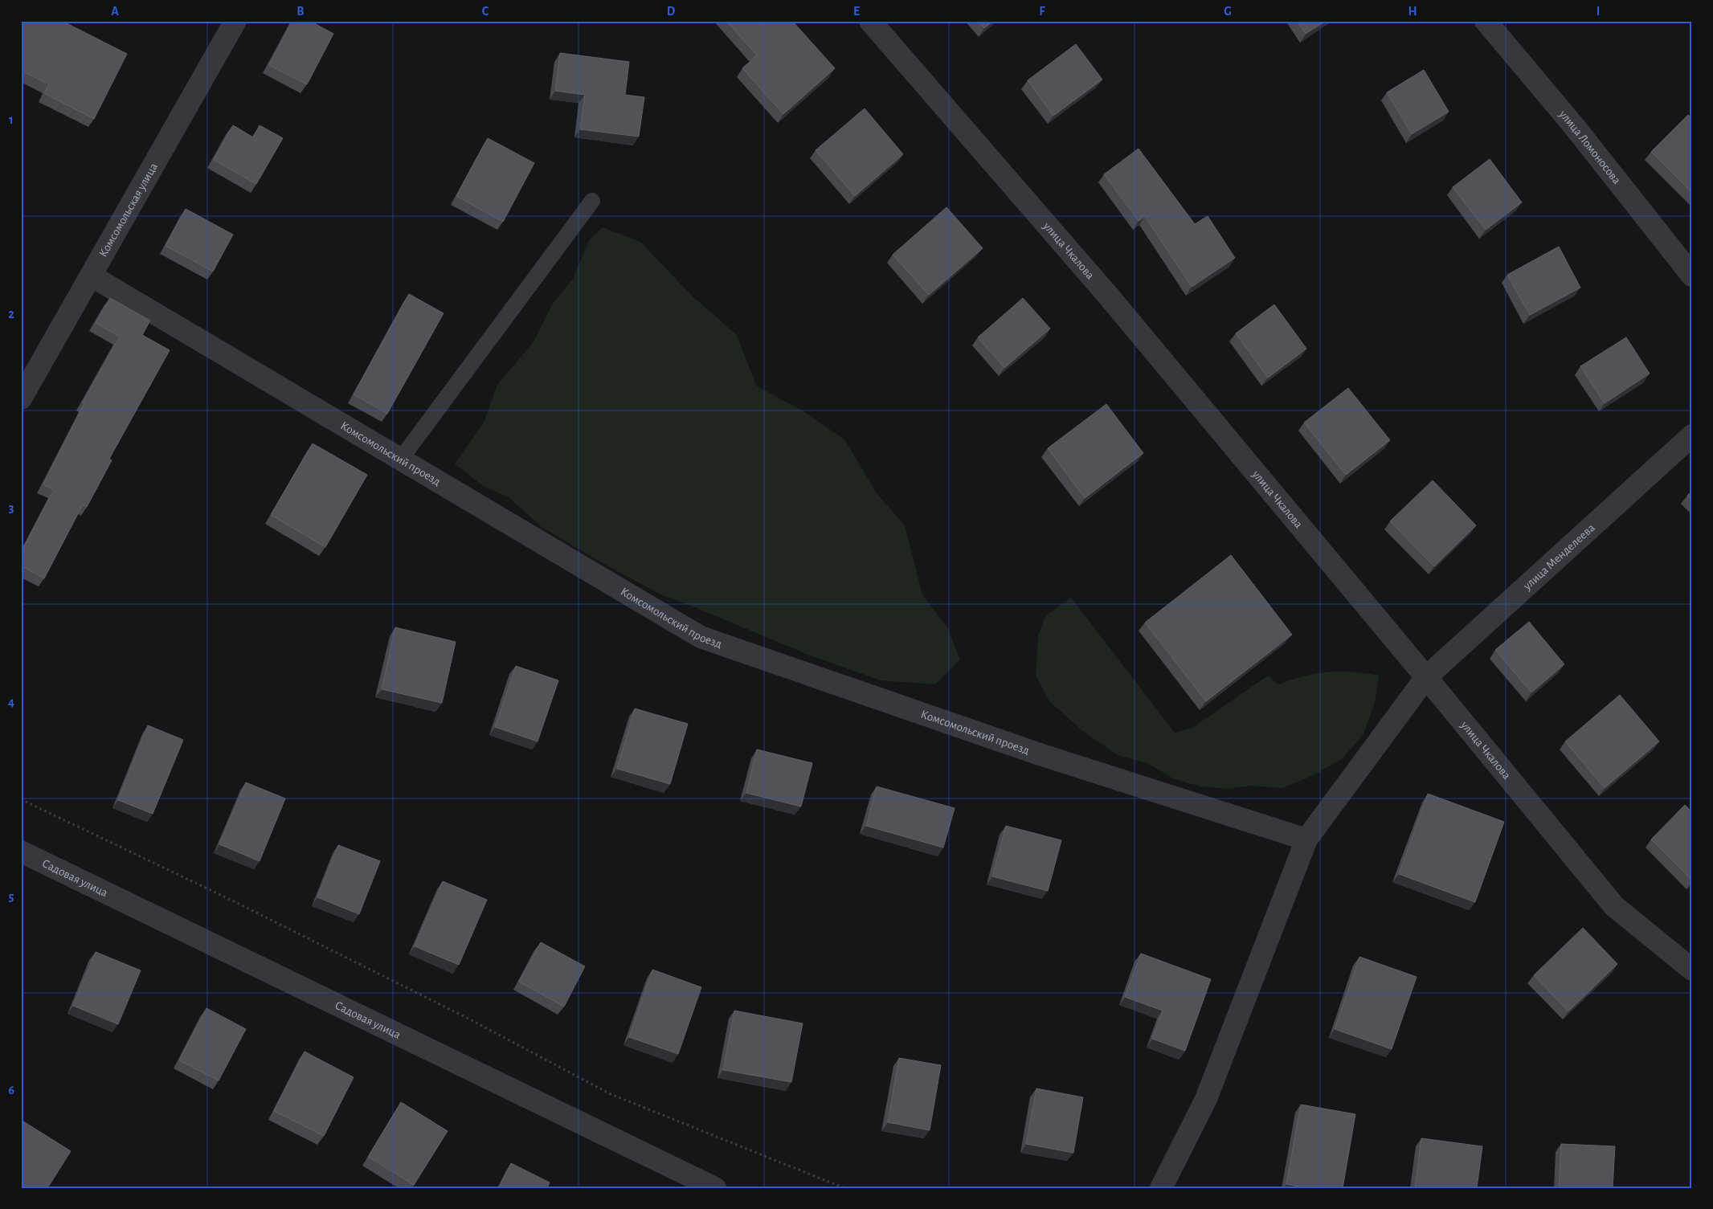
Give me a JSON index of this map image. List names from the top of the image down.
{
  "streets": {
    "street": [
      "улица Ломоносова",
      "Комсомольская улица",
      "улица Чкалова",
      "Комсомольский проезд",
      "улица Менделеева",
      "Садовая улица"
    ]
  },
  "crossings": [
    ["Комсомольская улица", "Комсомольский проезд"],
    ["улица Чкалова", "улица Менделеева"],
    ["Комсомольский проезд", "улица Менделеева"]
  ],
  "grid": {
    "columns": [
      "A",
      "B",
      "C",
      "D",
      "E",
      "F",
      "G",
      "H",
      "I"
    ],
    "rows": [
      "1",
      "2",
      "3",
      "4",
      "5",
      "6"
    ]
  }
}
